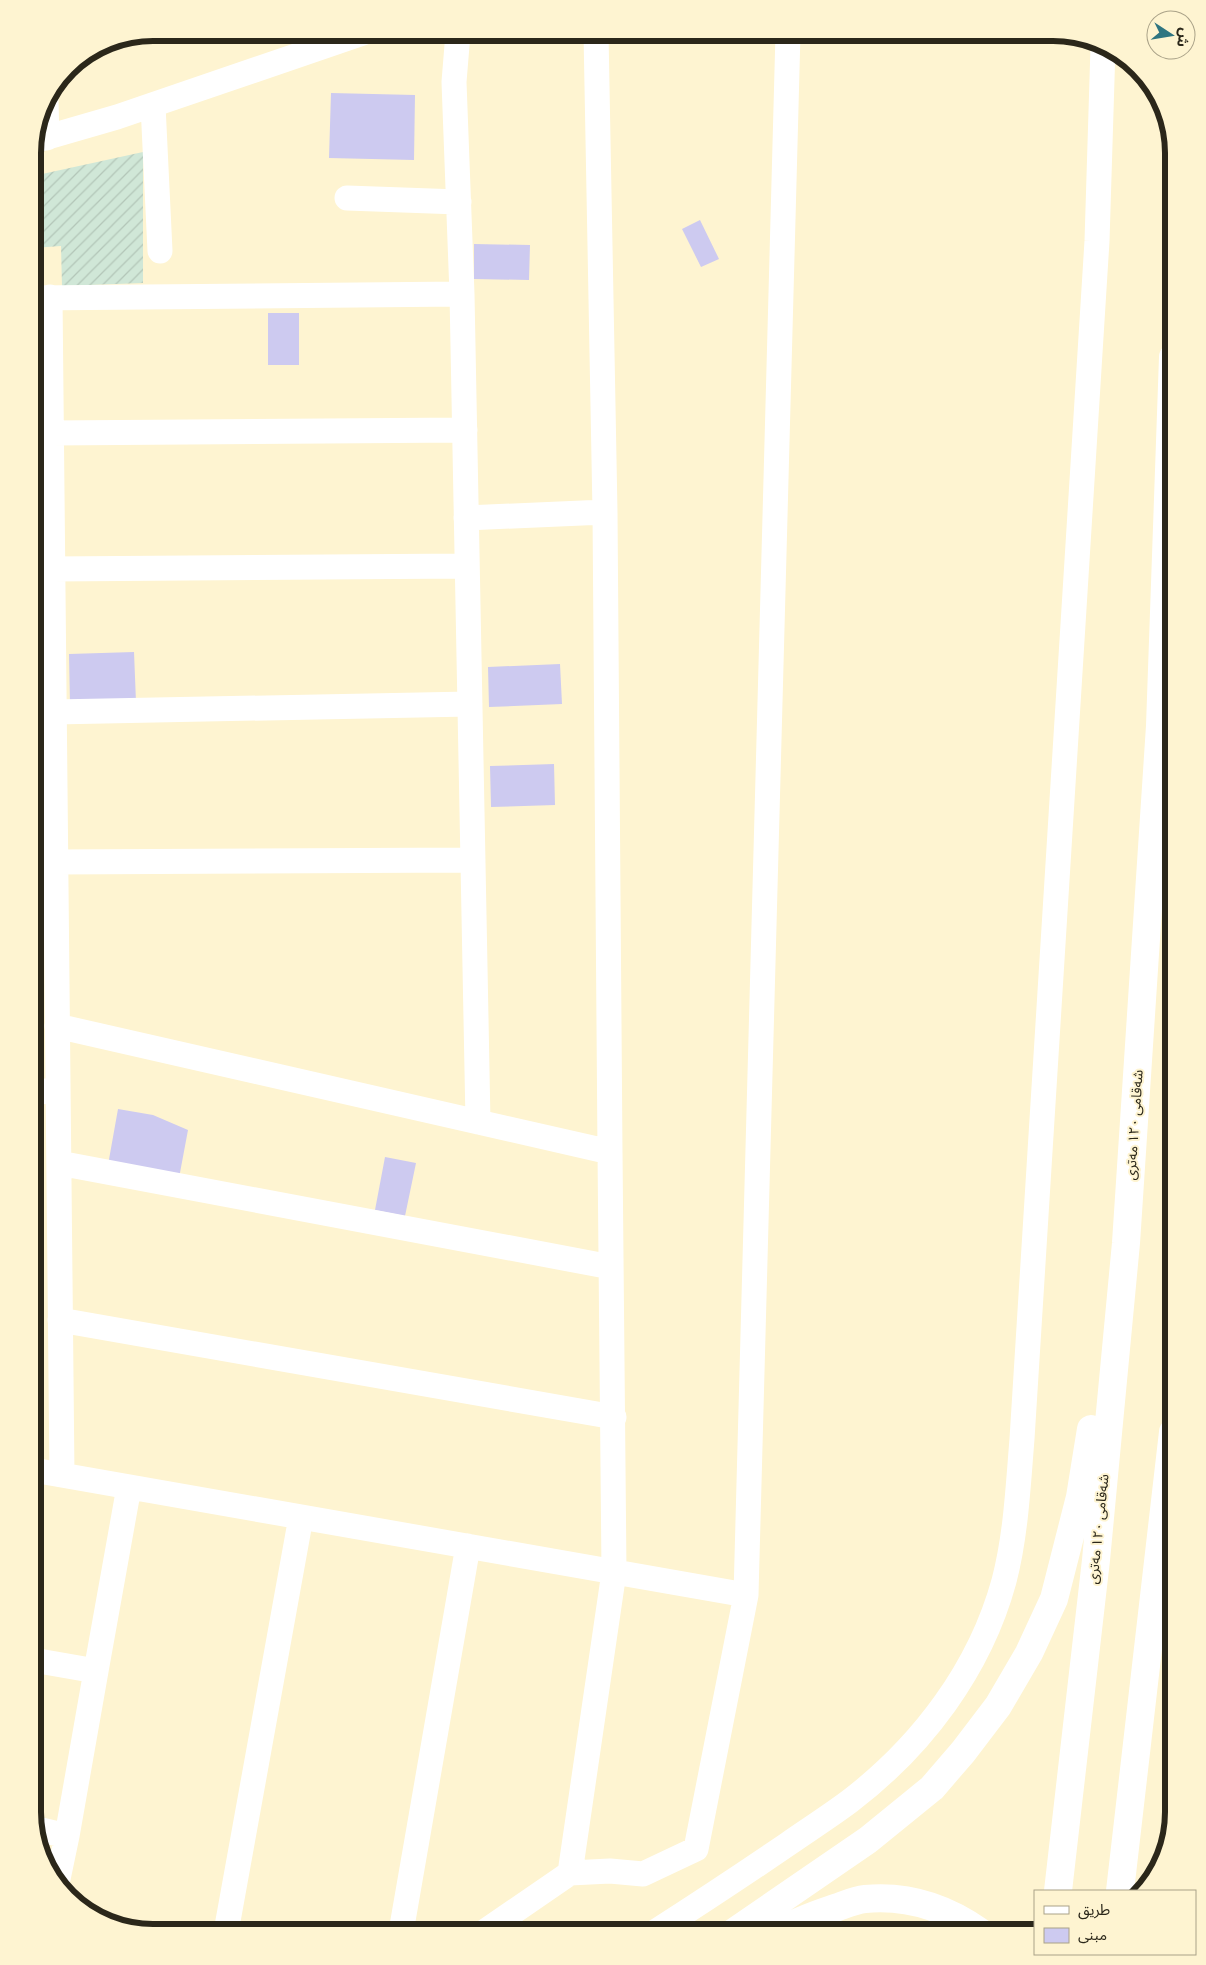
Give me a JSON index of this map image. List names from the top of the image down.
{
  "streets": {
    "highway": ["شەقامی ١٢٠ مەتری"]
  },
  "legend": ["طريق", "مبنى"],
  "north": "right"
}
